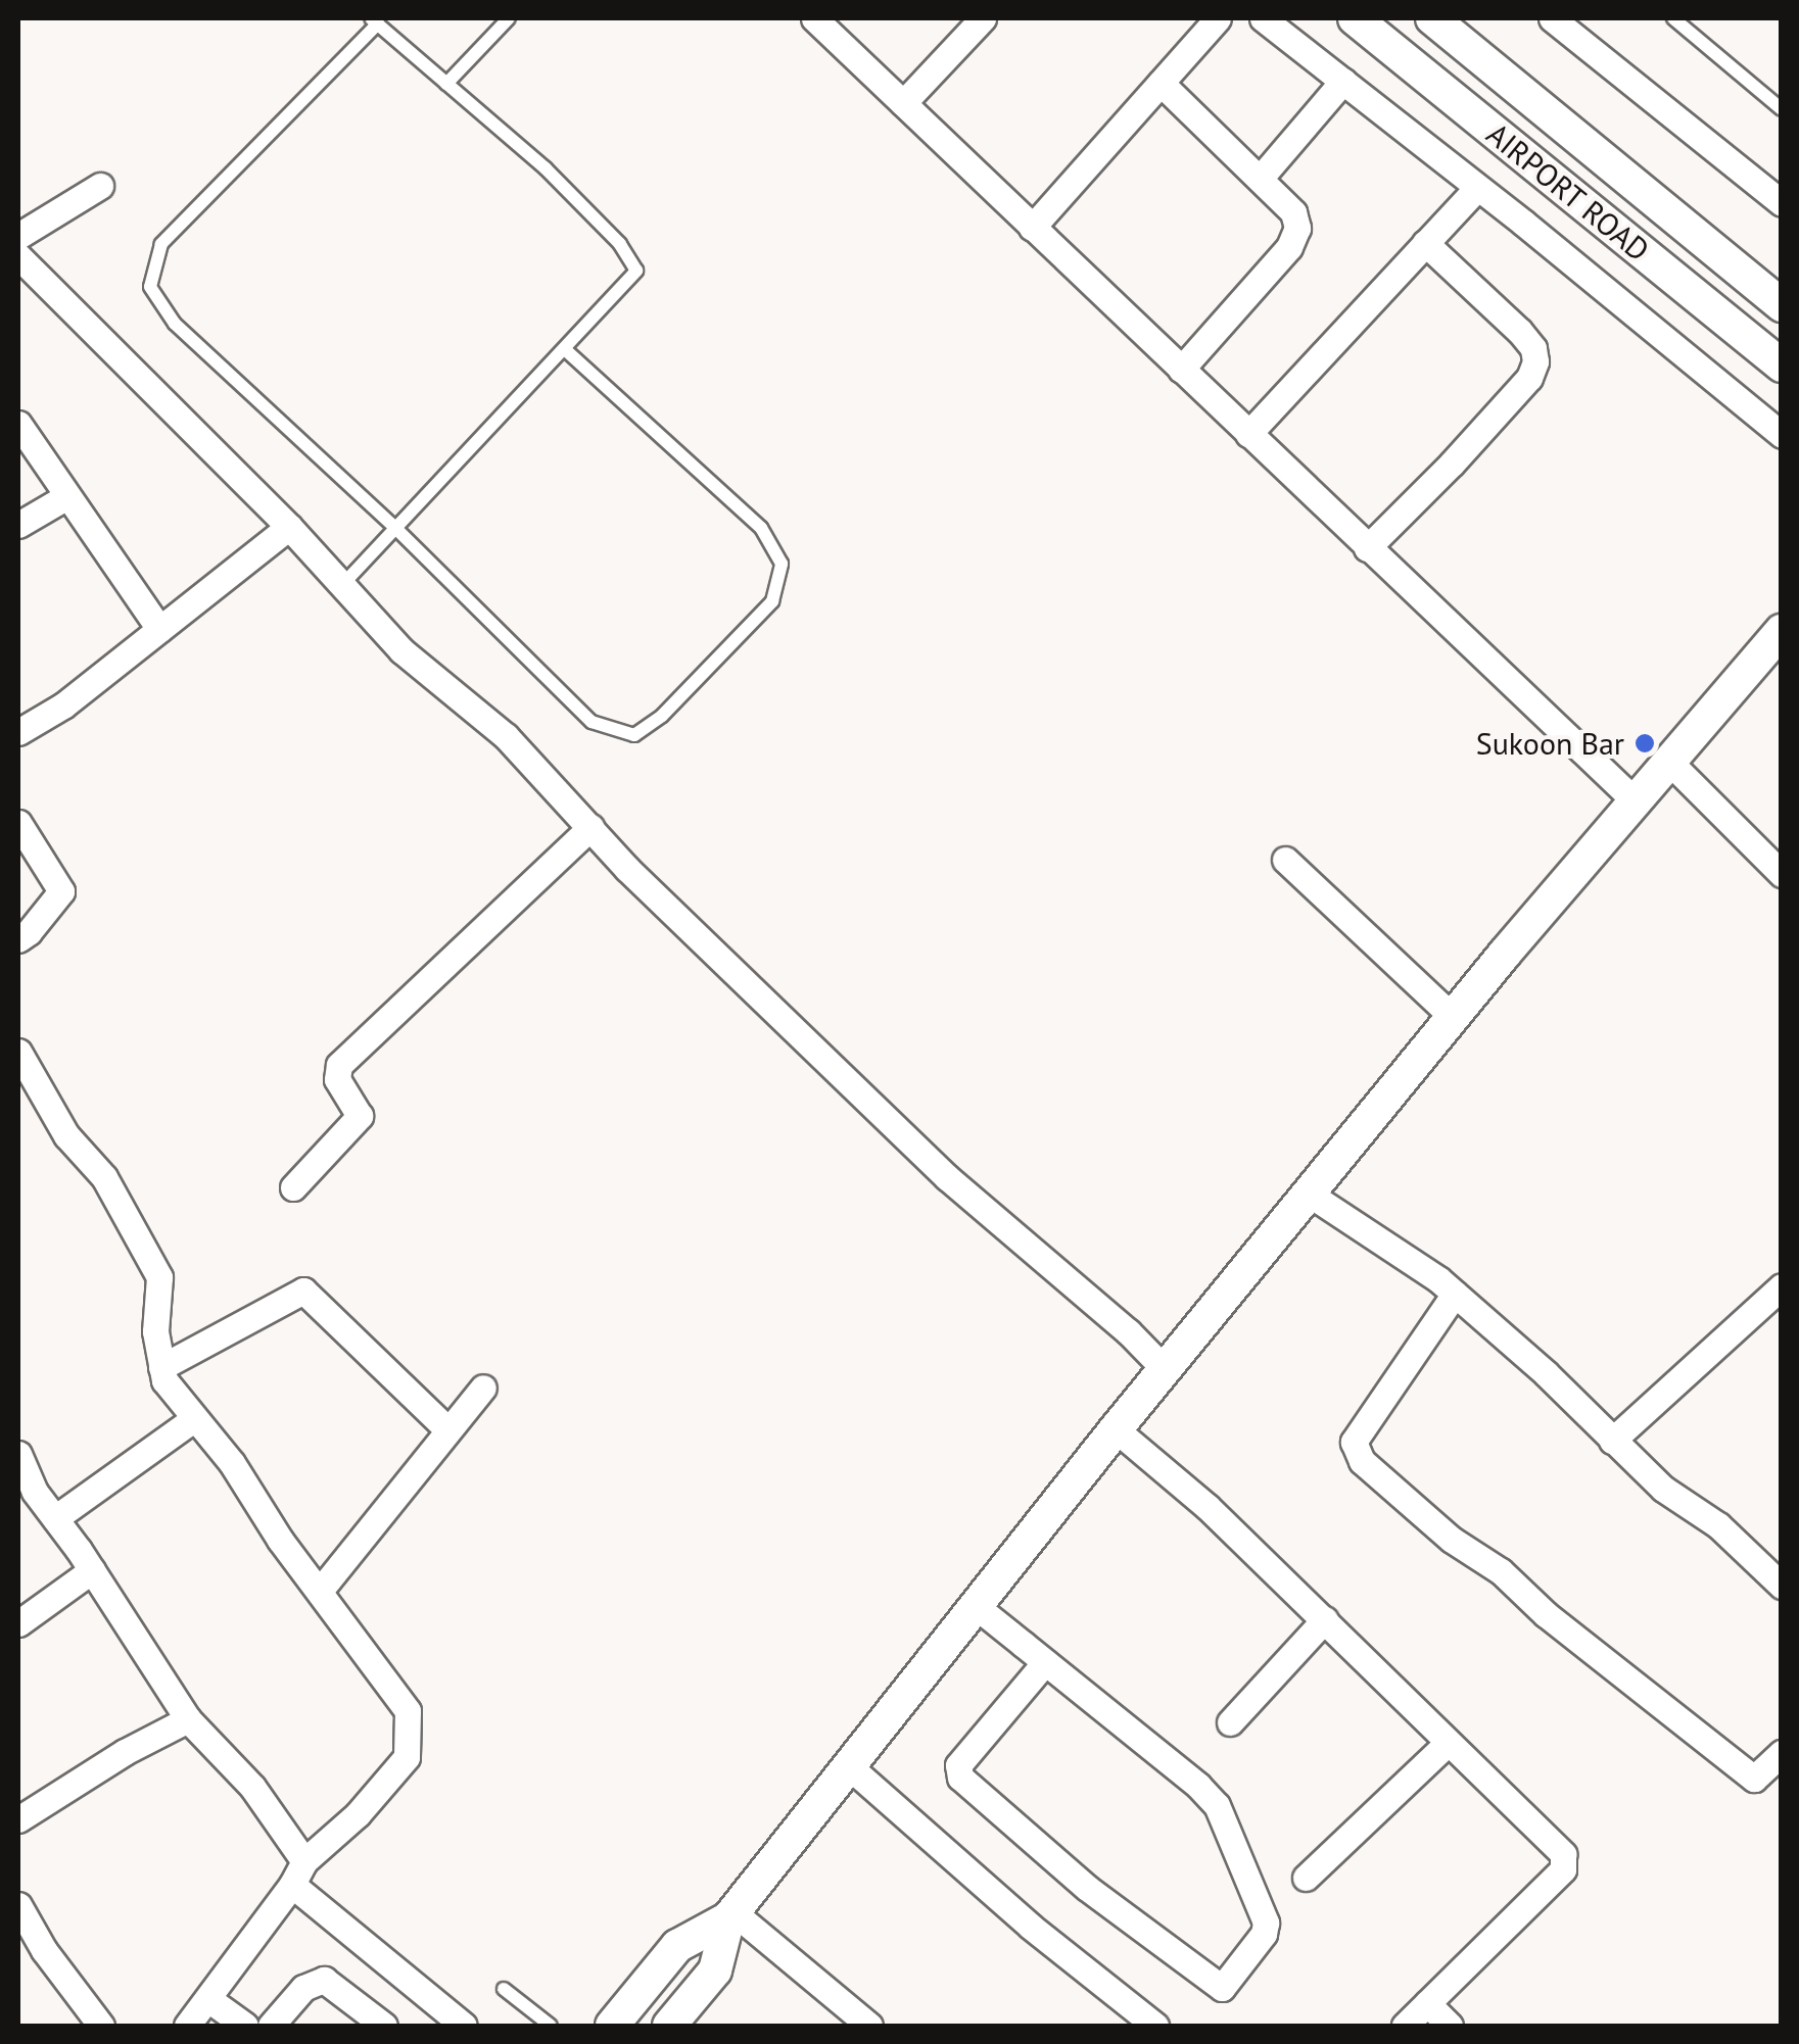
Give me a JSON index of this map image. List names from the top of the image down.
{
  "streets": {
    "street": ["AIRPORT ROAD"]
  },
  "places": ["Sukoon Bar"]
}
